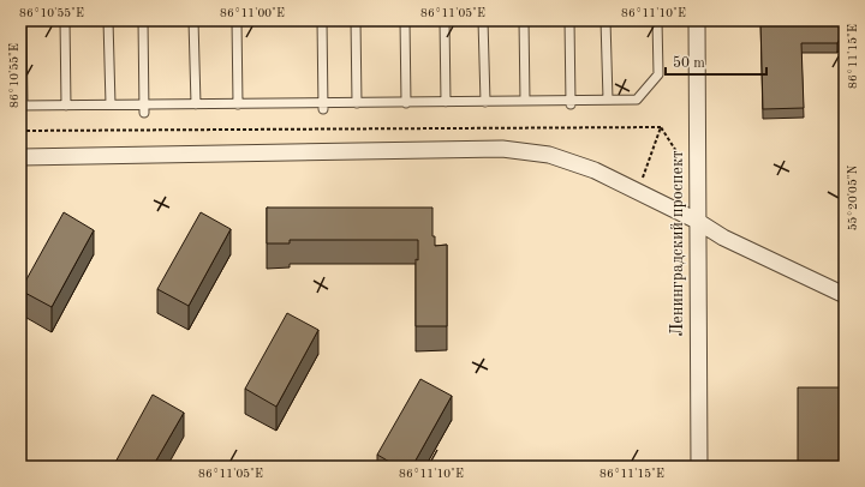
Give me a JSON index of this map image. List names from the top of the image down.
{
  "streets": {
    "street": ["Ленинградский проспект"]
  },
  "scale_bar": "50 m",
  "coordinates": [
    "86°10'55\"E",
    "86°11'00\"E",
    "86°11'05\"E",
    "86°11'10\"E",
    "86°11'15\"E",
    "55°20'05\"N"
  ]
}
